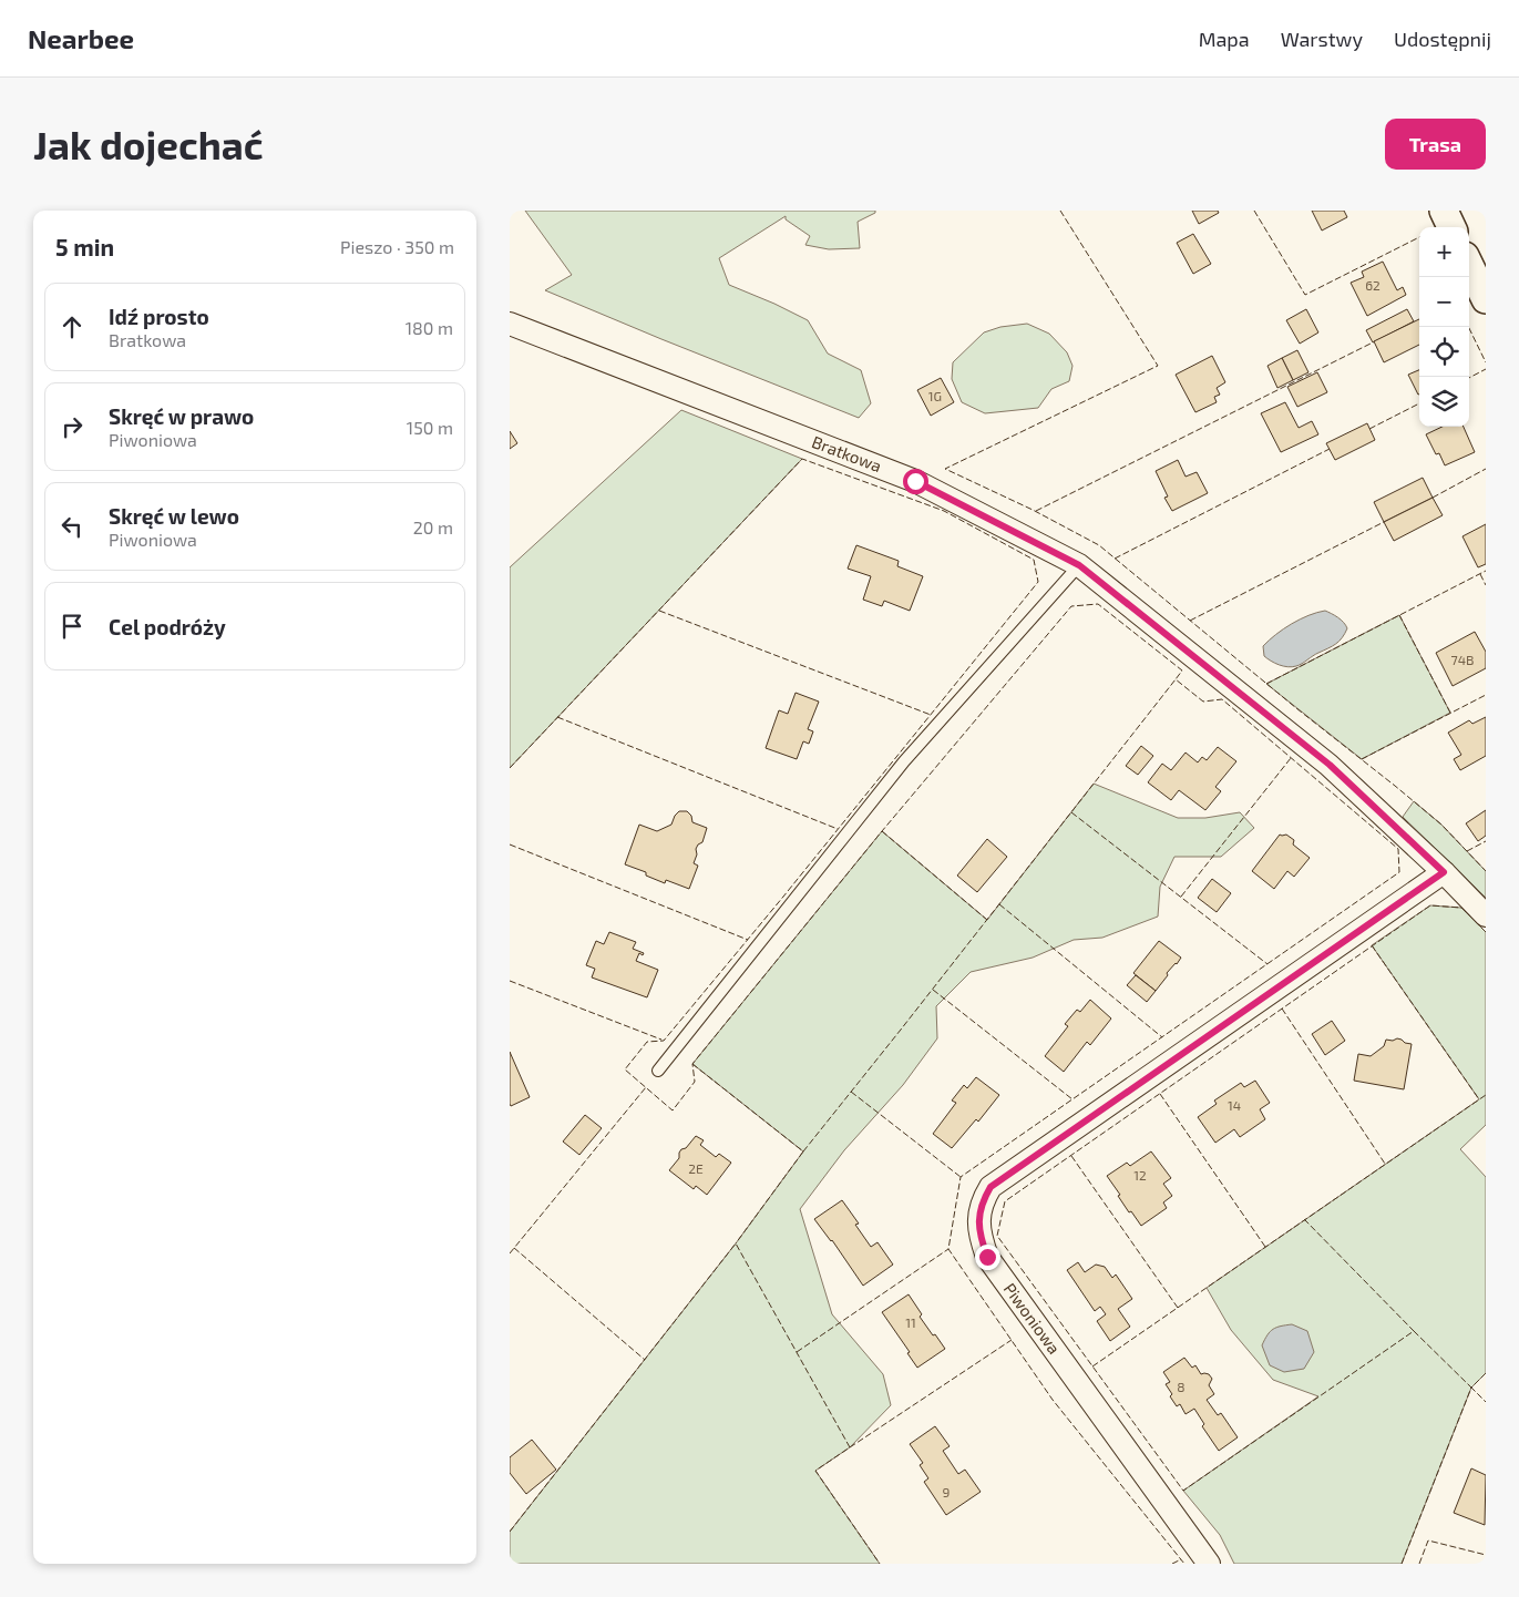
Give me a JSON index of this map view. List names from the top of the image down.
{
  "streets": {
    "street": ["Bratkowa", "Piwoniowa"]
  },
  "crossings": [
    ["Bratkowa", "Piwoniowa"]
  ],
  "house_numbers": [
    "62",
    "1G",
    "74B",
    "14",
    "2E",
    "12",
    "11",
    "8",
    "9"
  ],
  "page": {
    "header": "Nearbee",
    "nav": ["Mapa", "Warstwy", "Udostępnij"],
    "buttons": "Trasa",
    "title": "Jak dojechać",
    "heading": ["5 min", "Pieszo · 350 m"],
    "map_buttons": ["+", "−"],
    "list": [
      ["Idź prosto", "Bratkowa", "180 m"],
      ["Skręć w prawo", "Piwoniowa", "150 m"],
      ["Skręć w lewo", "Piwoniowa", "20 m"],
      "Cel podróży"
    ]
  }
}
